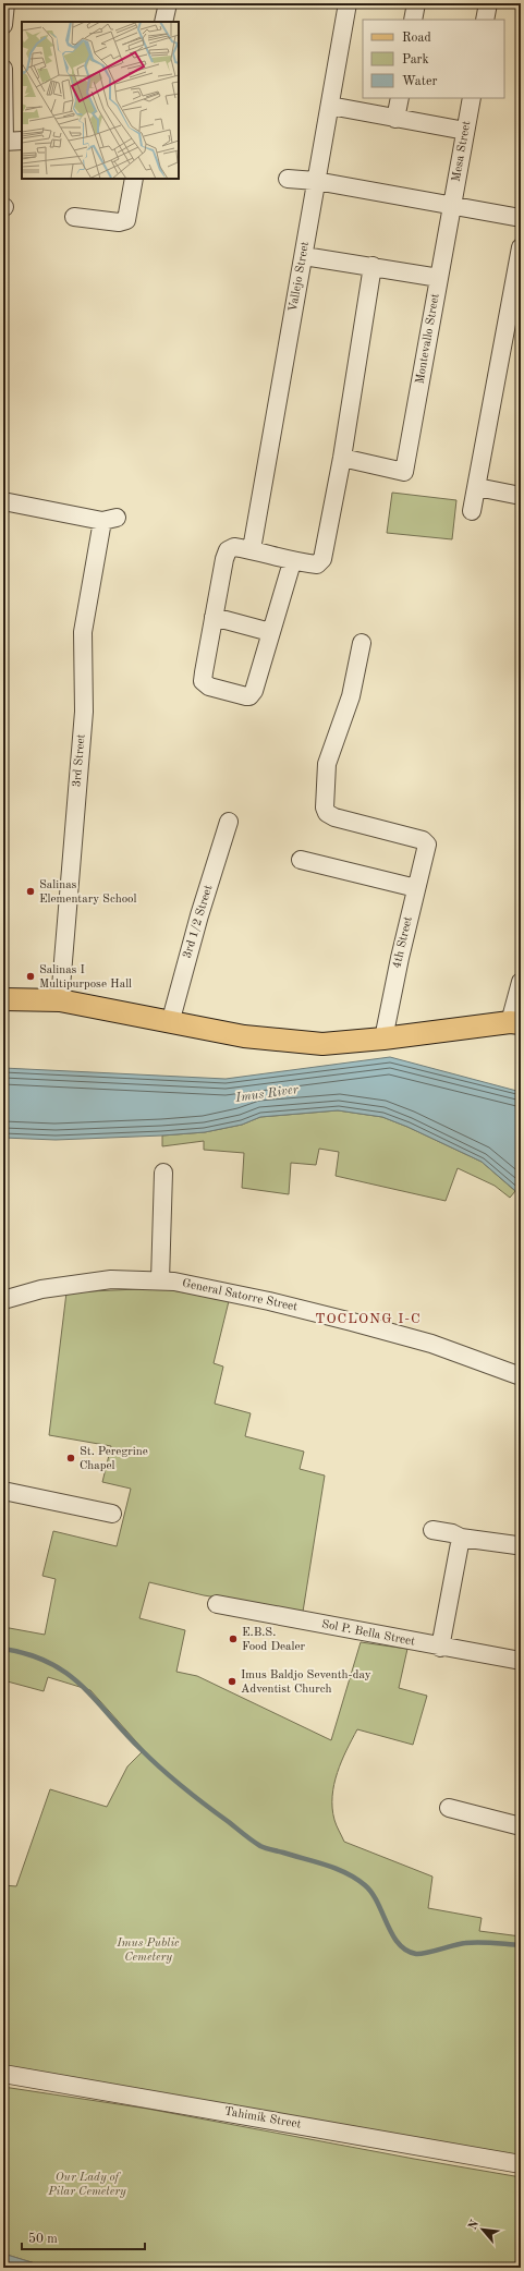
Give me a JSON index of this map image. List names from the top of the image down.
{
  "streets": {
    "street": [
      "Mesa Street",
      "Vallejo Street",
      "Montevallo Street",
      "3rd Street",
      "3rd 1/2 Street",
      "4th Street",
      "General Satorre Street",
      "Sol P. Bella Street",
      "Tahimik Street"
    ]
  },
  "crossings": [
    ["Mesa Street", "Montevallo Street"]
  ],
  "districts": ["TOCLONG I-C"],
  "water": ["Imus River"],
  "parks": ["Imus Public Cemetery", "Our Lady of Pilar Cemetery"],
  "places": [
    "Salinas Elementary School",
    "Salinas I Multipurpose Hall",
    "St. Peregrine Chapel",
    "E.B.S. Food Dealer",
    "Imus Baldjo Seventh-day Adventist Church"
  ],
  "legend": ["Road", "Park", "Water"],
  "scale_bar": "50 m",
  "north": "top left"
}
